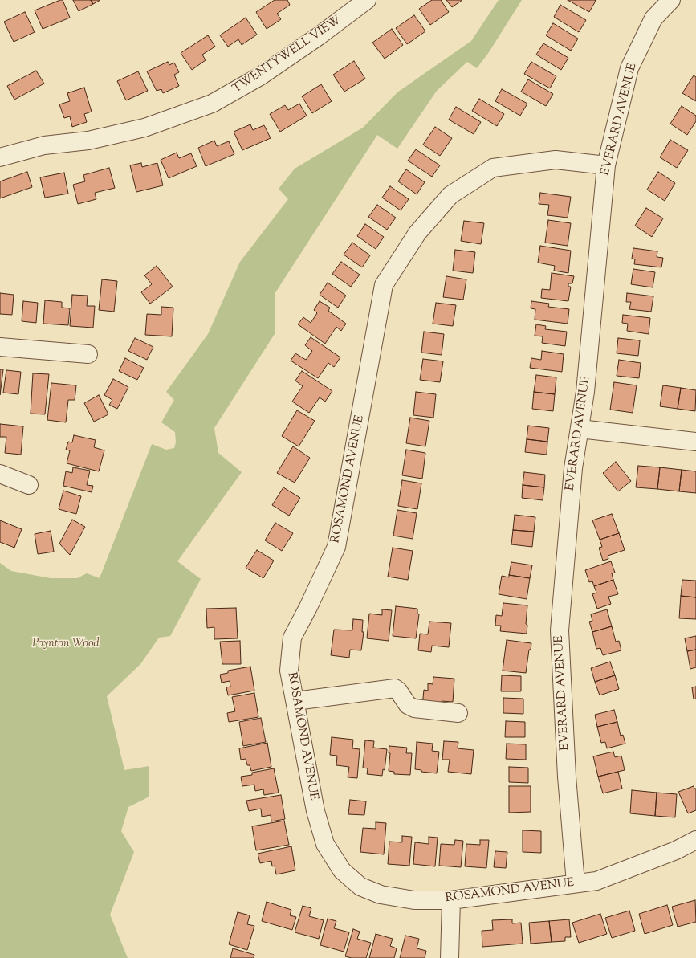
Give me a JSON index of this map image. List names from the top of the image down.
{
  "streets": {
    "street": ["TWENTYWELL VIEW", "EVERARD AVENUE", "ROSAMOND AVENUE"]
  },
  "crossings": [
    ["EVERARD AVENUE", "ROSAMOND AVENUE"]
  ],
  "parks": ["Poynton Wood"]
}
